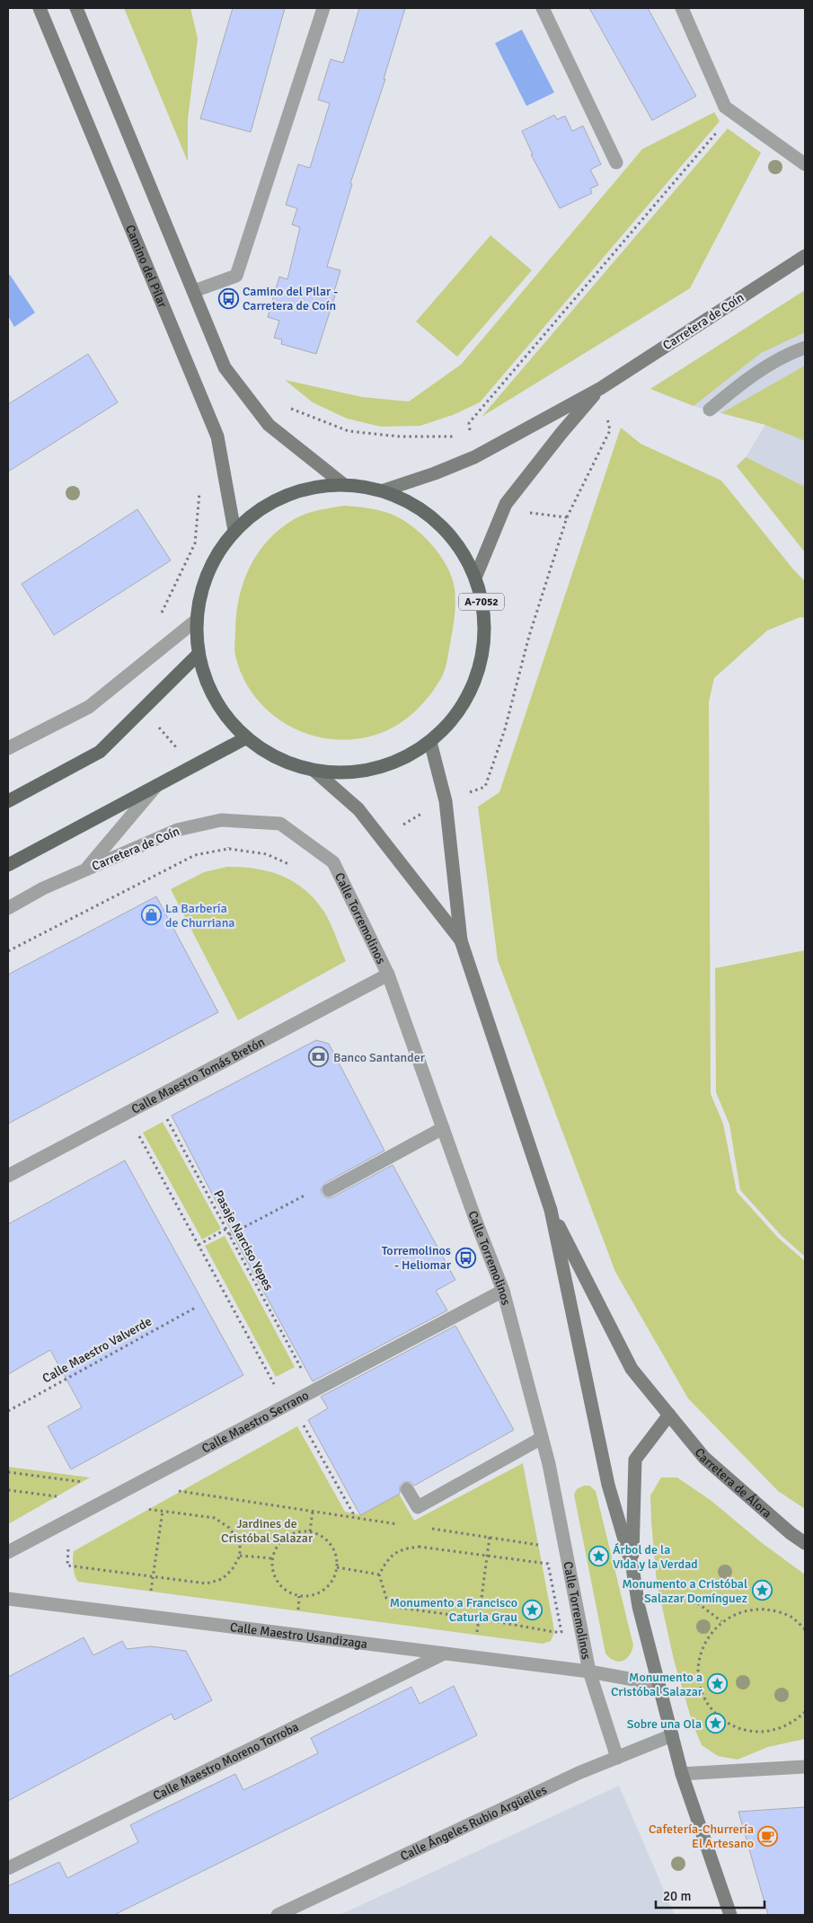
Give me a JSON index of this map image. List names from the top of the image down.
{
  "streets": {
    "main road": [
      "Camino del Pilar",
      "Carretera de Coín",
      "A-7052",
      "Carretera de Álora"
    ],
    "street": [
      "Calle Torremolinos",
      "Calle Maestro Tomás Bretón",
      "Calle Maestro Serrano",
      "Calle Maestro Usandizaga",
      "Calle Maestro Moreno Torroba",
      "Calle Ángeles Rubio Argüelles"
    ],
    "path": ["Pasaje Narciso Yepes", "Calle Maestro Valverde"]
  },
  "crossings": [
    ["Camino del Pilar", "A-7052"],
    ["Carretera de Coín", "A-7052"],
    ["Carretera de Coín", "Calle Torremolinos"],
    ["Calle Torremolinos", "Calle Maestro Tomás Bretón"],
    ["Calle Torremolinos", "Calle Maestro Serrano"],
    ["Calle Torremolinos", "Calle Maestro Usandizaga"],
    ["Calle Torremolinos", "Calle Ángeles Rubio Argüelles"],
    ["Calle Maestro Tomás Bretón", "Pasaje Narciso Yepes"],
    ["Calle Maestro Usandizaga", "Calle Maestro Moreno Torroba"]
  ],
  "parks": ["Jardines de Cristóbal Salazar"],
  "places": {
    "bus stop": ["Camino del Pilar - Carretera de Coín", "Torremolinos - Heliomar"],
    "shop": ["La Barbería de Churriana"],
    "bank": ["Banco Santander"],
    "place": [
      "Árbol de la Vida y la Verdad",
      "Monumento a Cristóbal Salazar Domínguez",
      "Monumento a Francisco Caturla Grau",
      "Monumento a Cristóbal Salazar",
      "Sobre una Ola"
    ],
    "cafe": ["Cafetería-Churrería El Artesano"]
  },
  "scale_bar": "20 m"
}
